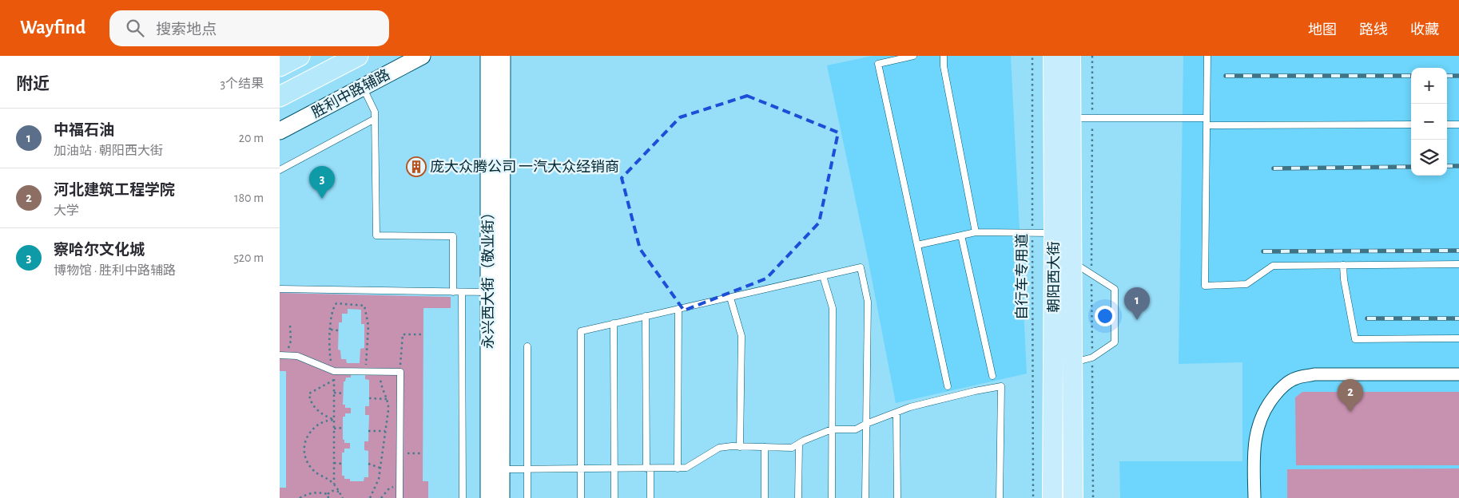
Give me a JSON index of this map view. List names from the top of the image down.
{
  "streets": {
    "main road": ["胜利中路辅路", "永兴西大街（敬业街）", "朝阳西大街"],
    "path": ["自行车专用道"]
  },
  "places": {
    "building": ["庞大众腾公司 一汽大众经销商"]
  },
  "page": {
    "header": "Wayfind",
    "search": "搜索地点",
    "nav": ["地图", "路线", "收藏"],
    "heading": ["附近", "3个结果"],
    "map_buttons": ["+", "−"],
    "list": [
      {
        "mark": "1",
        "name": "中福石油",
        "note": "加油站 · 朝阳西大街",
        "value": "20 m"
      },
      {
        "mark": "2",
        "name": "河北建筑工程学院",
        "note": "大学",
        "value": "180 m"
      },
      {
        "mark": "3",
        "name": "察哈尔文化城",
        "note": "博物馆 · 胜利中路辅路",
        "value": "520 m"
      }
    ],
    "pins": ["3", "1", "2"]
  }
}
